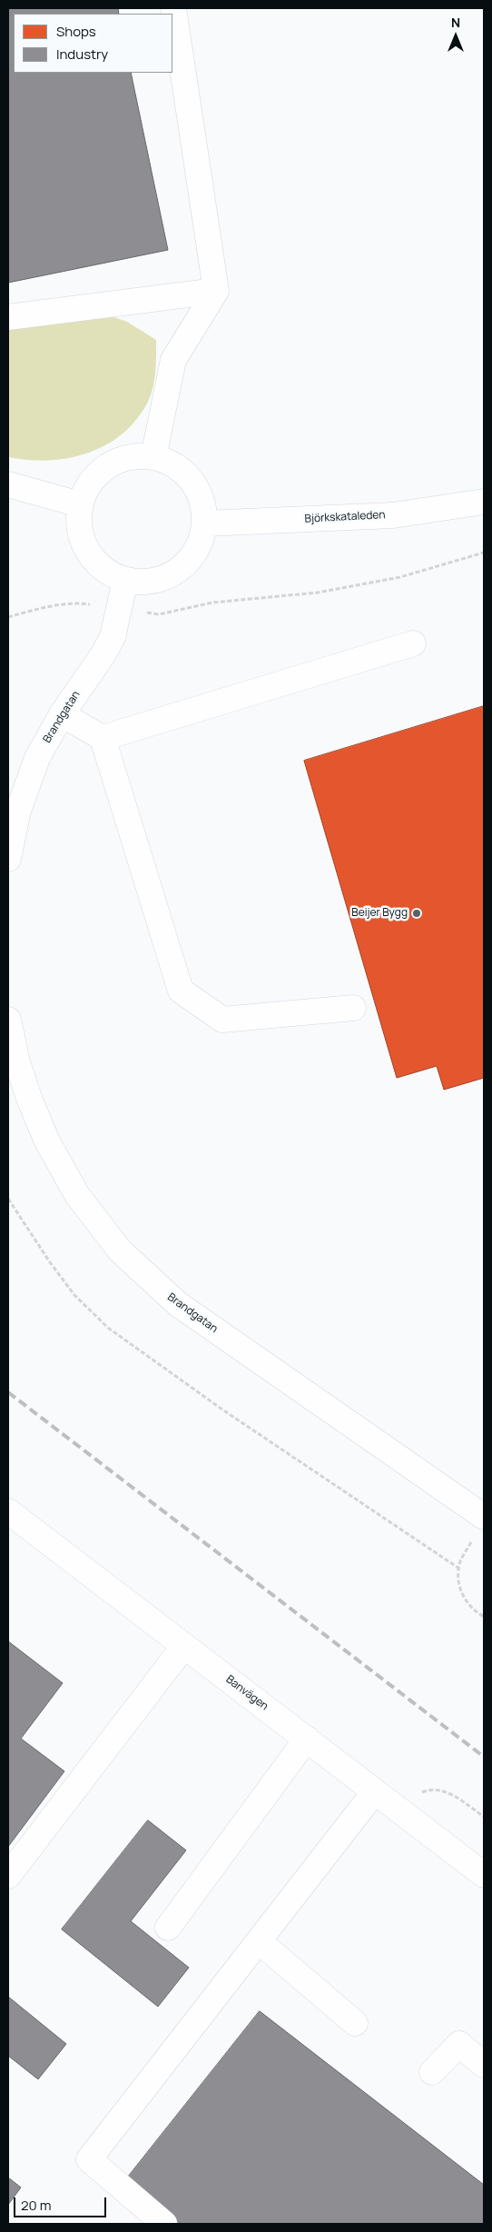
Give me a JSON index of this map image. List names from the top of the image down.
{
  "streets": {
    "street": ["Björkskataleden", "Brandgatan", "Banvägen"]
  },
  "crossings": [
    ["Björkskataleden", "Brandgatan"]
  ],
  "places": ["Beijer Bygg"],
  "legend": ["Shops", "Industry"],
  "scale_bar": "20 m",
  "north": "top"
}
